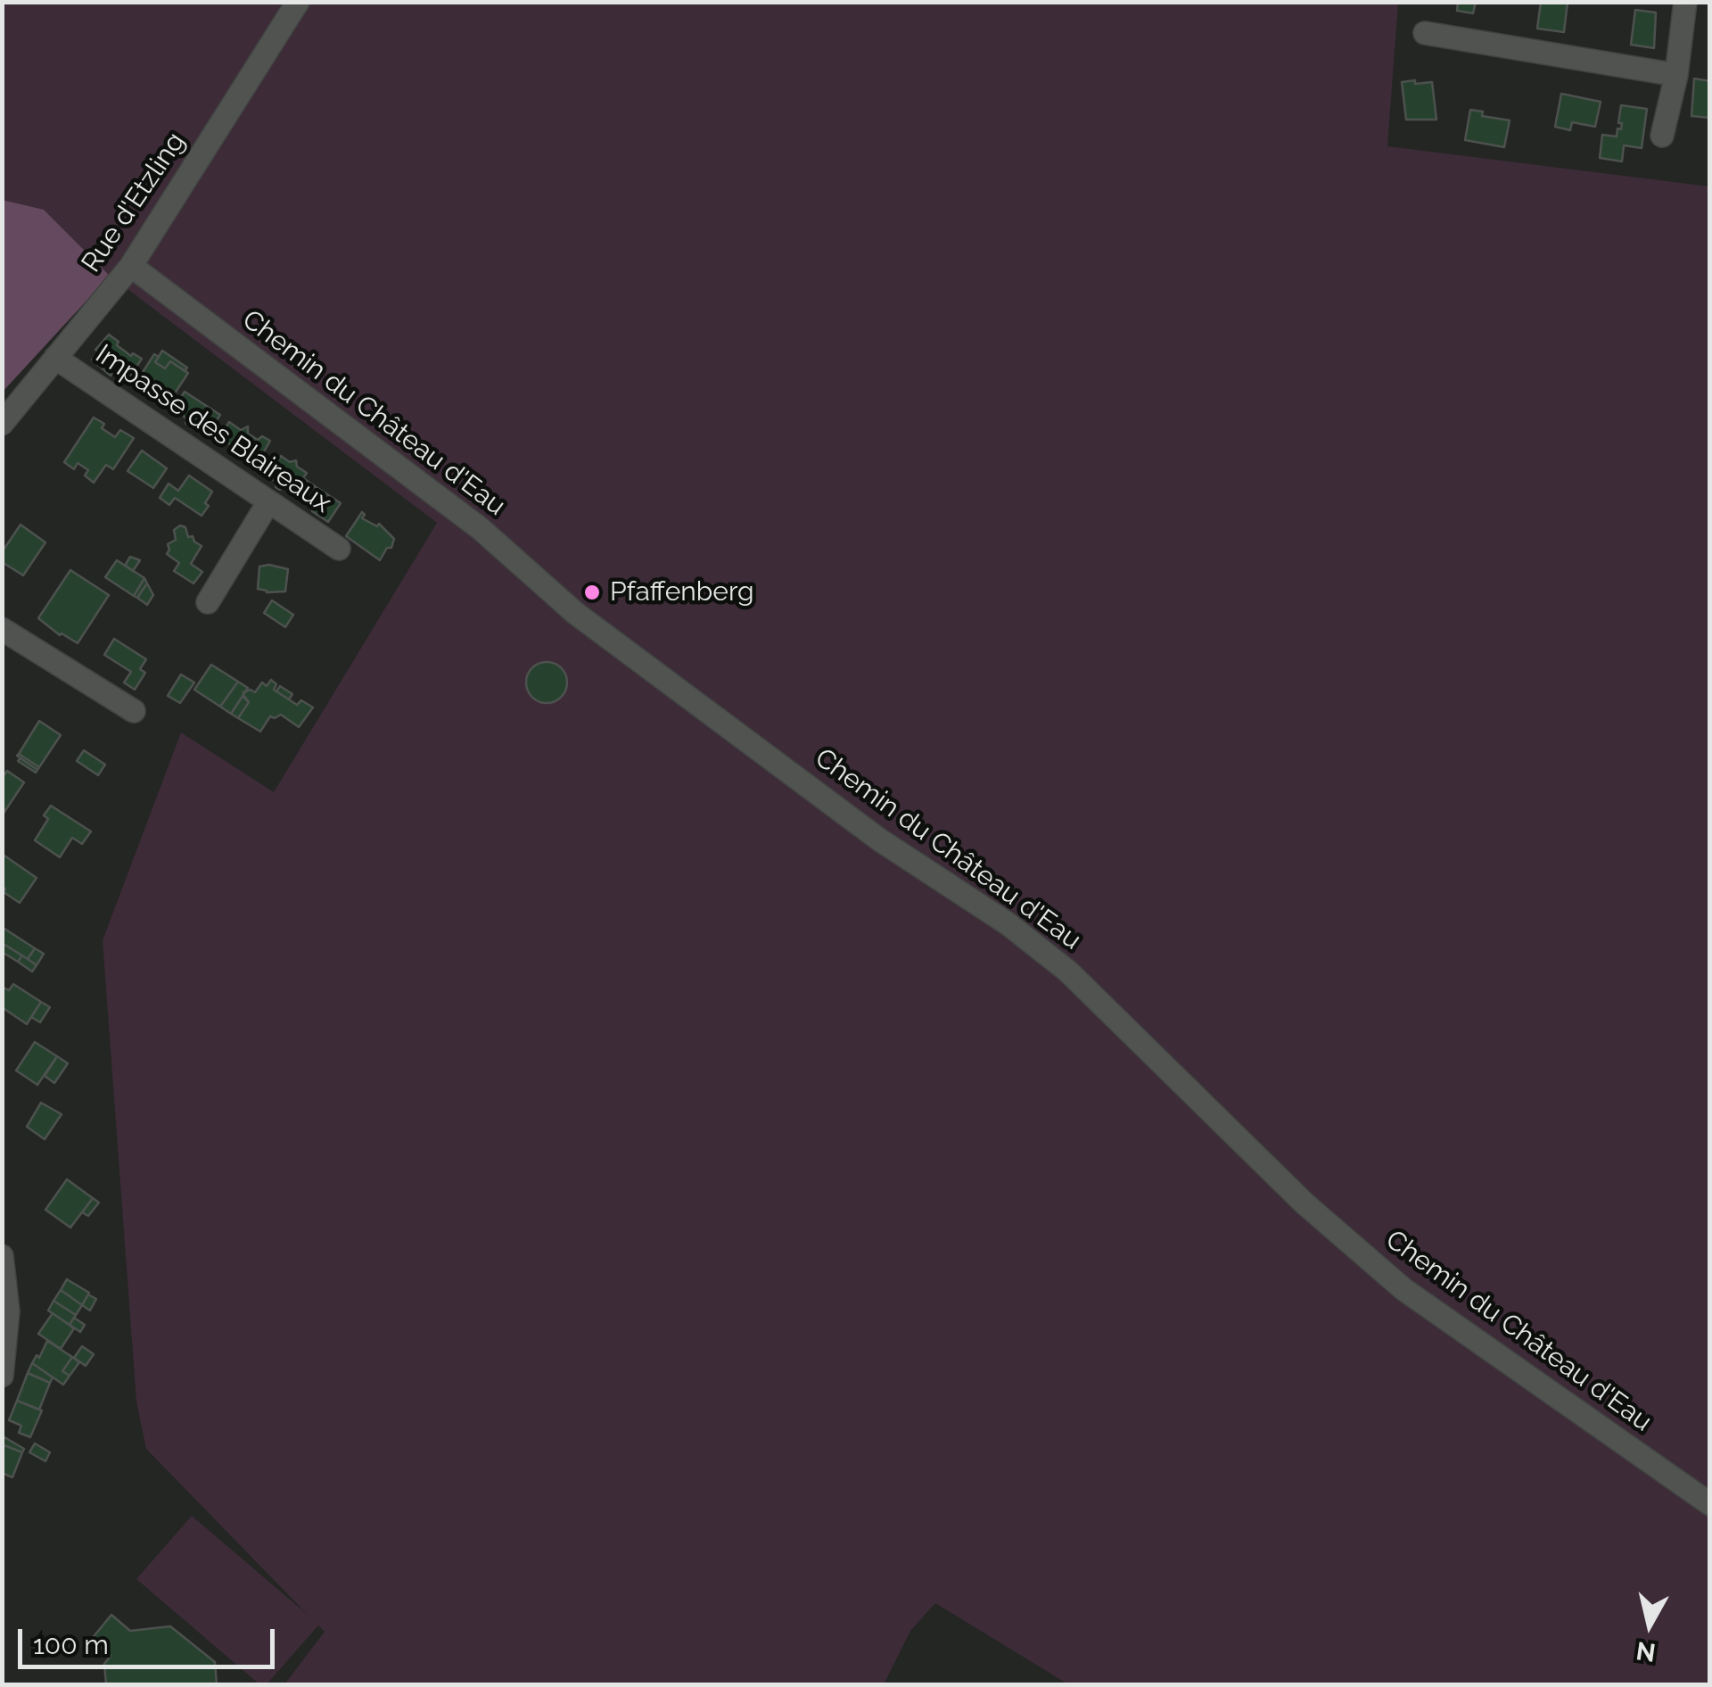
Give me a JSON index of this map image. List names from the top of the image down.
{
  "streets": {
    "street": ["Rue d'Etzling", "Chemin du Château d'Eau", "Impasse des Blaireaux"]
  },
  "crossings": [
    ["Rue d'Etzling", "Chemin du Château d'Eau"],
    ["Rue d'Etzling", "Impasse des Blaireaux"]
  ],
  "places": ["Pfaffenberg"],
  "scale_bar": "100 m",
  "north": "bottom"
}
